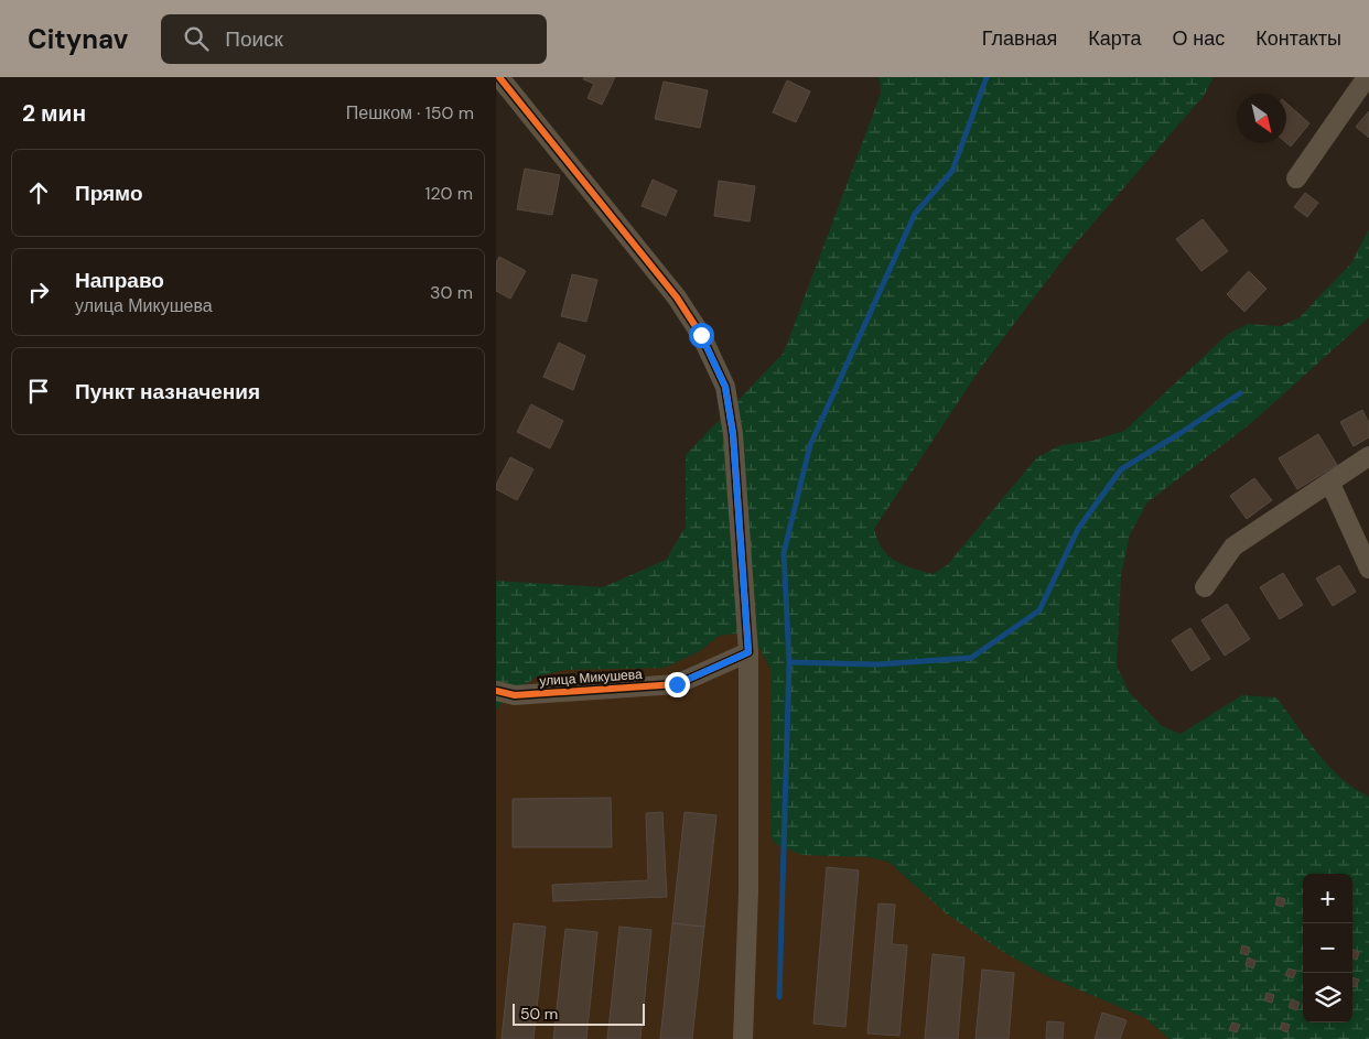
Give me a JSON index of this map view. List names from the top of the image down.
{
  "streets": {
    "street": ["улица Микушева"]
  },
  "scale_bar": "50 m",
  "north": "bottom right",
  "page": {
    "header": "Citynav",
    "search": "Поиск",
    "nav": [
      "Главная",
      "Карта",
      "О нас",
      "Контакты"
    ],
    "heading": ["2 мин", "Пешком · 150 m"],
    "list": [
      ["Прямо", "120 m"],
      ["Направо", "улица Микушева", "30 m"],
      "Пункт назначения"
    ],
    "map_buttons": ["+", "−"],
    "scale": "50 m"
  }
}
